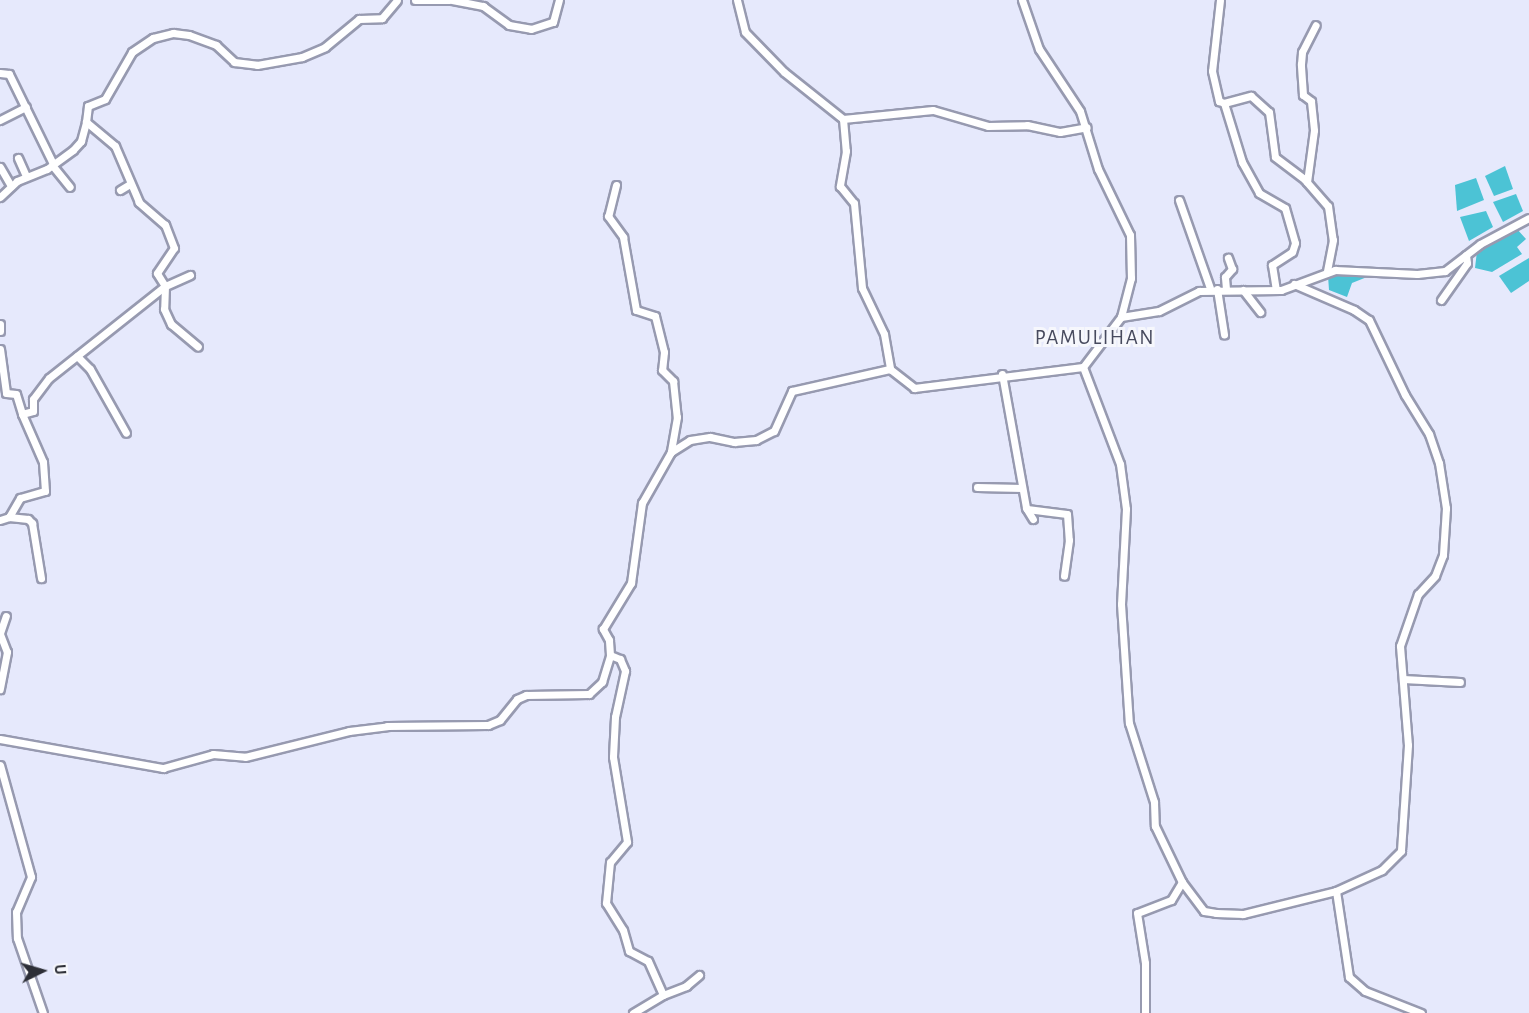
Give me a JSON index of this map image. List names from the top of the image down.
{
  "districts": ["PAMULIHAN"],
  "north": "right"
}
